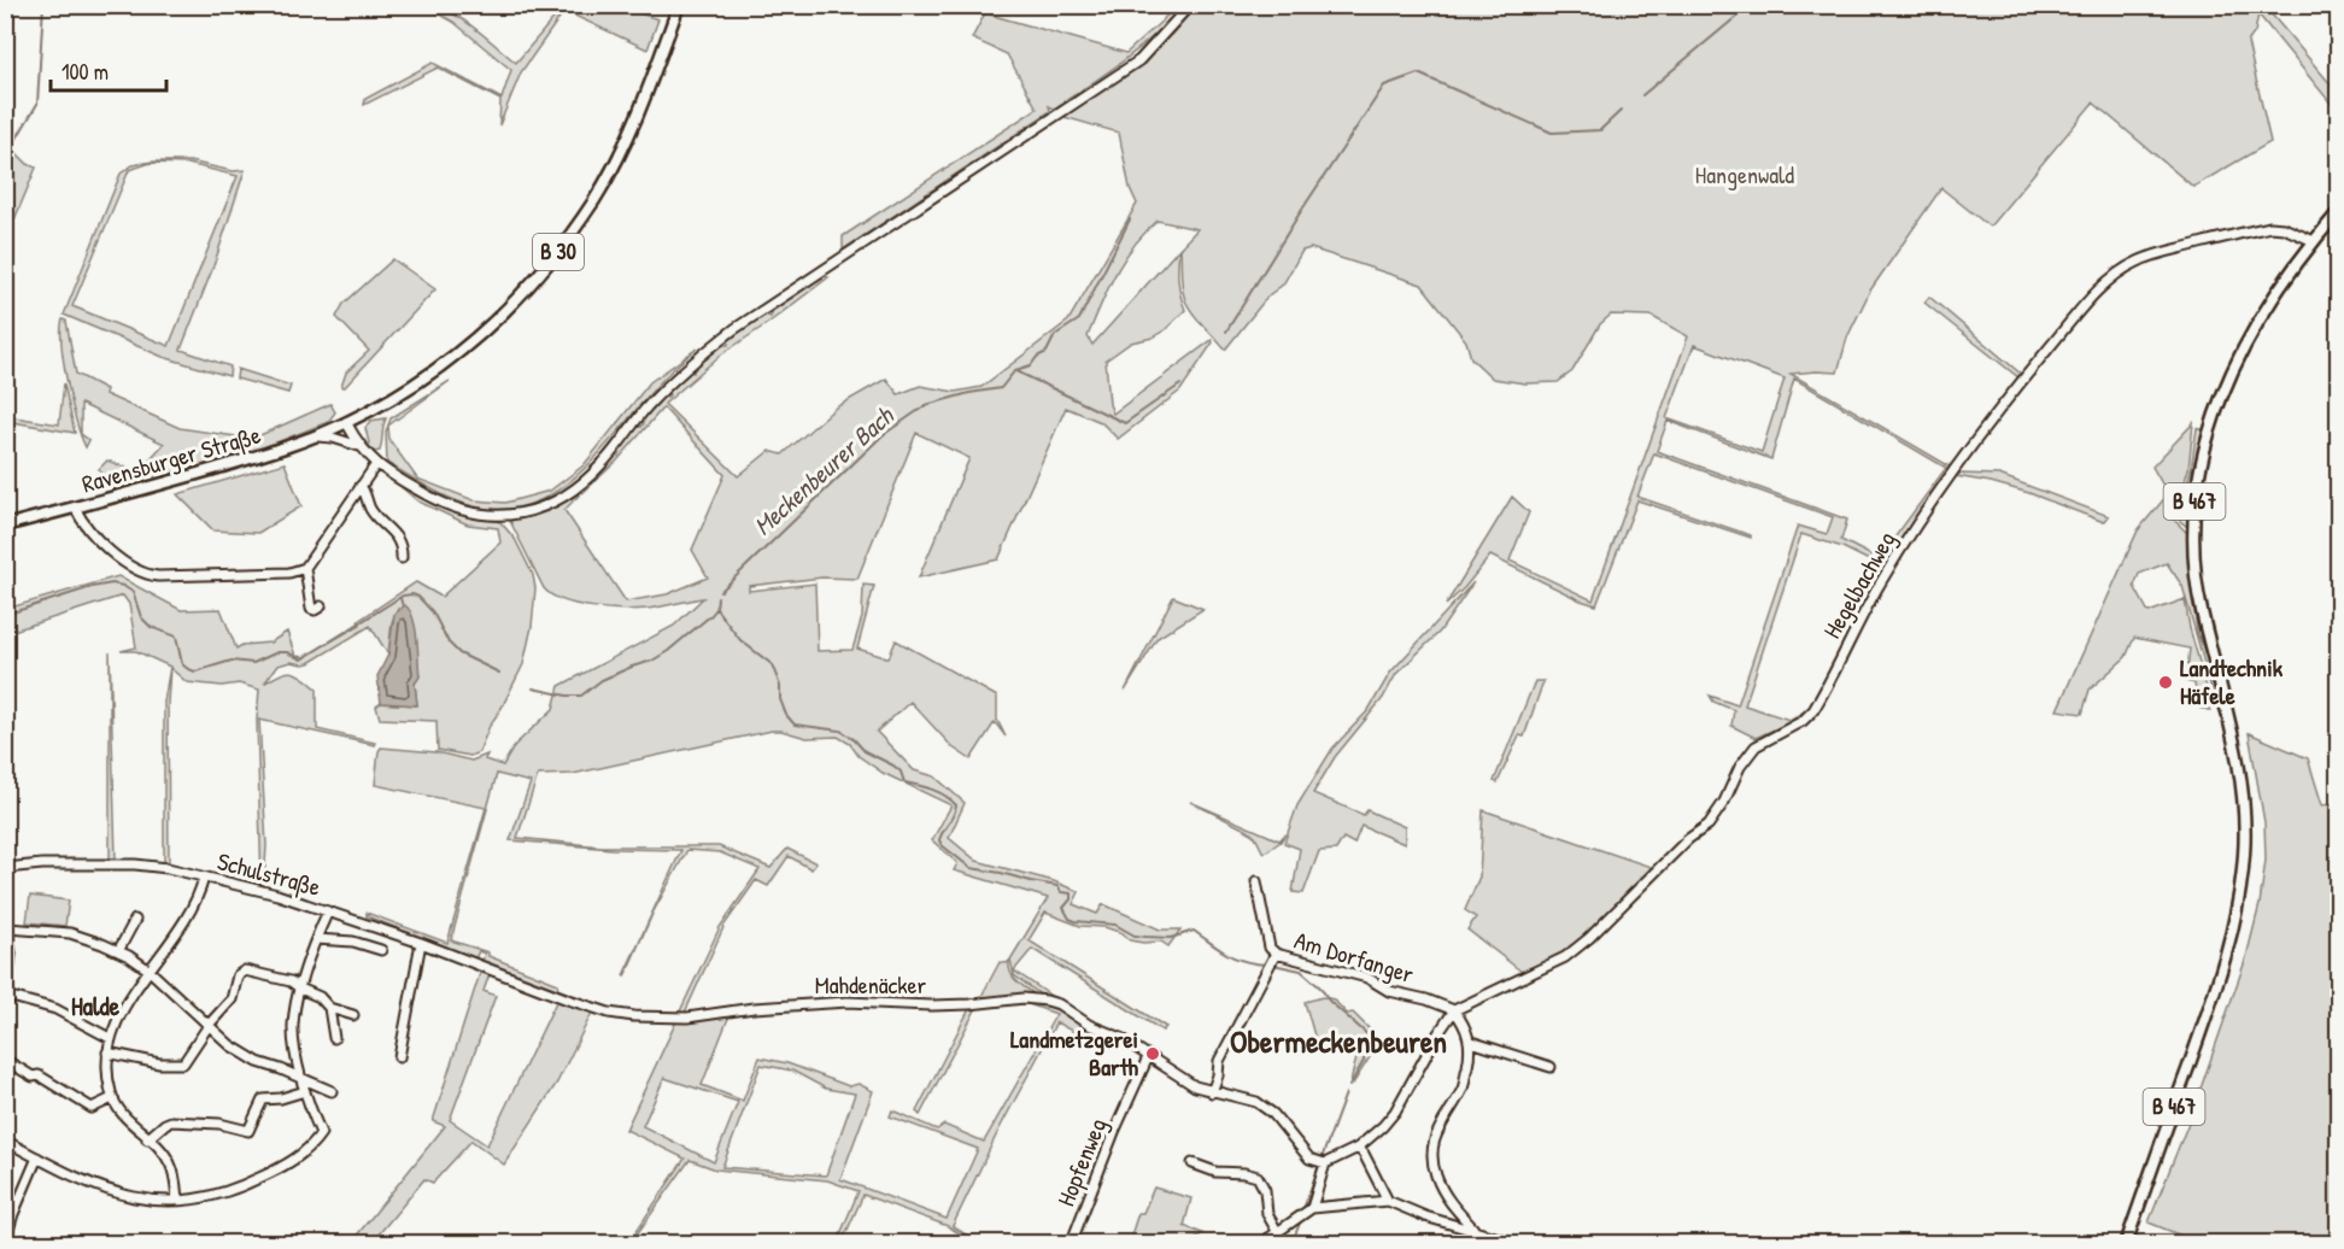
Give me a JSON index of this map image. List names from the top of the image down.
{
  "streets": {
    "main road": ["B 30", "Ravensburger Straße", "B 467"],
    "street": [
      "Hegelbachweg",
      "Schulstraße",
      "Am Dorfanger",
      "Mahdenäcker",
      "Hopfenweg"
    ]
  },
  "crossings": [
    ["B 30", "Ravensburger Straße"],
    ["B 467", "Hegelbachweg"],
    ["Hegelbachweg", "Am Dorfanger"],
    ["Schulstraße", "Mahdenäcker"],
    ["Am Dorfanger", "Mahdenäcker"],
    ["Mahdenäcker", "Hopfenweg"]
  ],
  "districts": ["Halde", "Obermeckenbeuren"],
  "water": ["Meckenbeurer Bach"],
  "parks": ["Hangenwald"],
  "places": ["Landtechnik Häfele", "Landmetzgerei Barth"],
  "scale_bar": "100 m"
}
